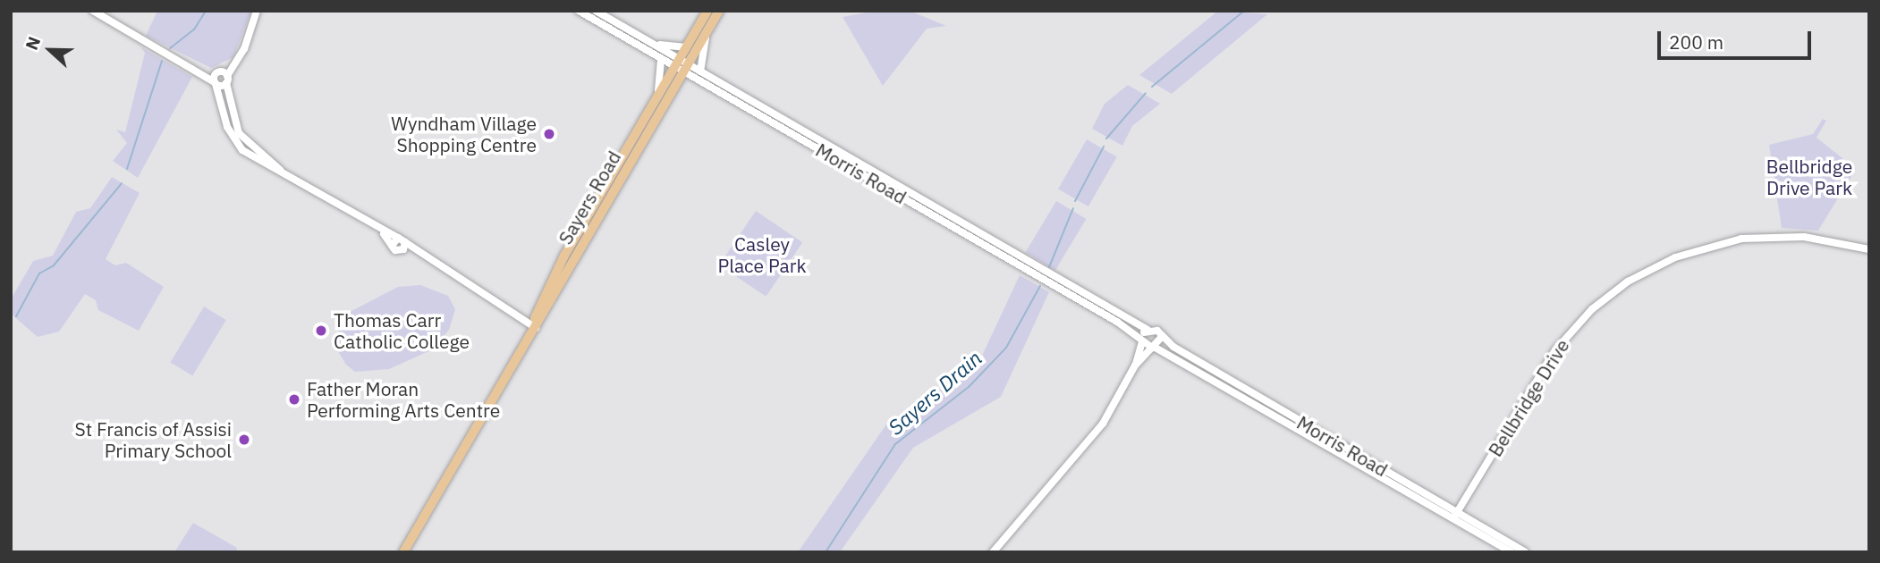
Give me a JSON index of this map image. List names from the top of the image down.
{
  "streets": {
    "main road": ["Sayers Road"],
    "street": ["Morris Road", "Bellbridge Drive"]
  },
  "crossings": [
    ["Morris Road", "Sayers Road"],
    ["Morris Road", "Bellbridge Drive"]
  ],
  "water": ["Sayers Drain"],
  "parks": ["Bellbridge Drive Park", "Casley Place Park"],
  "places": [
    "Wyndham Village Shopping Centre",
    "Thomas Carr Catholic College",
    "Father Moran Performing Arts Centre",
    "St Francis of Assisi Primary School"
  ],
  "scale_bar": "200 m",
  "north": "left"
}
